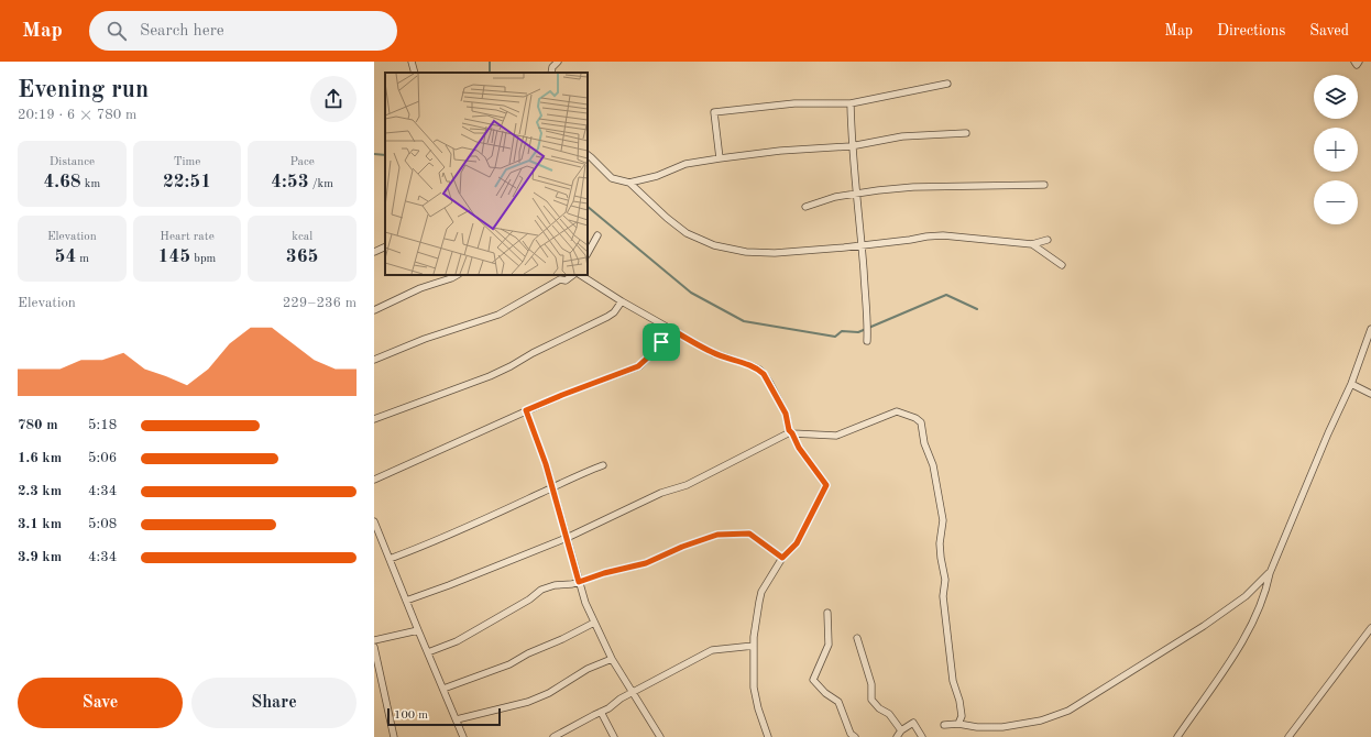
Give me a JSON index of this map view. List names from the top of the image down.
{
  "scale_bar": "100 m",
  "page": {
    "header": "Map",
    "search": "Search here",
    "nav": ["Map", "Directions", "Saved"],
    "heading": ["Evening run", "20:19 · 6 × 780 m"],
    "map_buttons": ["+", "−"],
    "stats": [
      ["Distance", "4.68 km"],
      ["Time", "22:51"],
      ["Pace", "4:53 /km"],
      ["Elevation", "54 m"],
      ["Heart rate", "145 bpm"],
      ["kcal", "365"]
    ],
    "chart": ["Elevation", "229–236 m"],
    "list": [
      {
        "name": "780 m",
        "note": "5:18"
      },
      {
        "name": "1.6 km",
        "note": "5:06"
      },
      {
        "name": "2.3 km",
        "note": "4:34"
      },
      {
        "name": "3.1 km",
        "note": "5:08"
      },
      {
        "name": "3.9 km",
        "note": "4:34"
      }
    ],
    "buttons": ["Save", "Share"],
    "scale": "100 m"
  }
}
